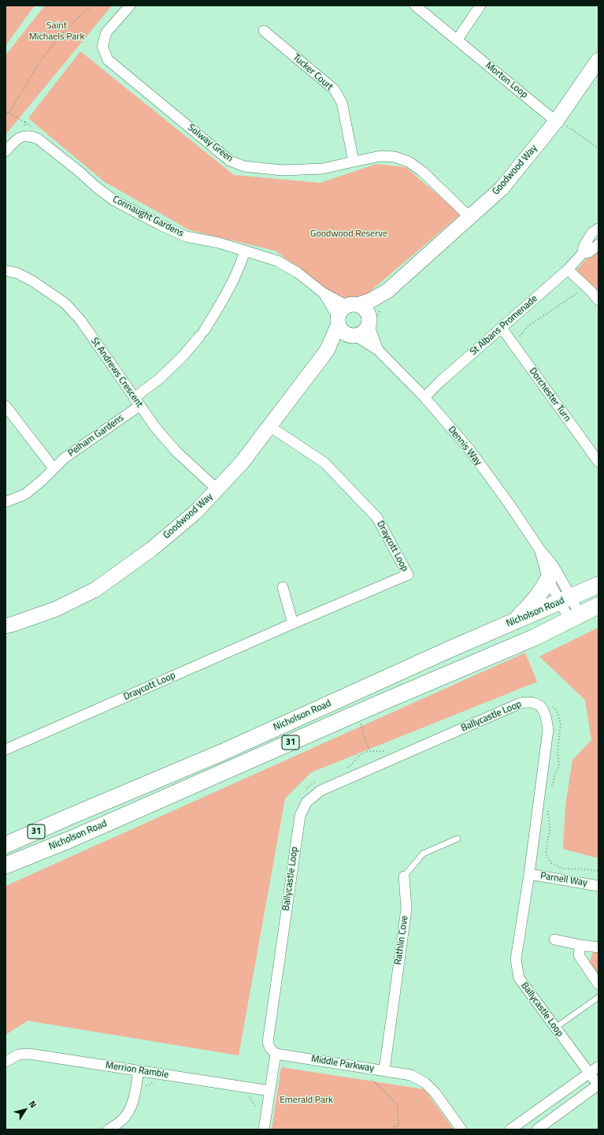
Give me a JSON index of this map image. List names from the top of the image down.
{
  "streets": {
    "main road": ["Nicholson Road", "31"],
    "street": [
      "Tucker Court",
      "Morton Loop",
      "Solway Green",
      "Goodwood Way",
      "Connaught Gardens",
      "St Albans Promenade",
      "St Andrews Crescent",
      "Dorchester Turn",
      "Pelham Gardens",
      "Dennis Way",
      "Draycott Loop",
      "Ballycastle Loop",
      "Parnell Way",
      "Rathlin Cove",
      "Middle Parkway",
      "Merrion Ramble"
    ]
  },
  "crossings": [
    ["Tucker Court", "Solway Green"],
    ["Morton Loop", "Goodwood Way"],
    ["Solway Green", "Goodwood Way"],
    ["Goodwood Way", "Connaught Gardens"],
    ["Goodwood Way", "St Andrews Crescent"],
    ["Goodwood Way", "Dennis Way"],
    ["Goodwood Way", "Draycott Loop"],
    ["Connaught Gardens", "Pelham Gardens"],
    ["Connaught Gardens", "Dennis Way"],
    ["St Albans Promenade", "Dorchester Turn"],
    ["St Albans Promenade", "Dennis Way"],
    ["St Andrews Crescent", "Pelham Gardens"],
    ["Dennis Way", "Nicholson Road"],
    ["Ballycastle Loop", "Parnell Way"],
    ["Ballycastle Loop", "Middle Parkway"],
    ["Rathlin Cove", "Middle Parkway"]
  ],
  "parks": ["Saint Michaels Park", "Goodwood Reserve", "Emerald Park"],
  "north": "top right"
}
